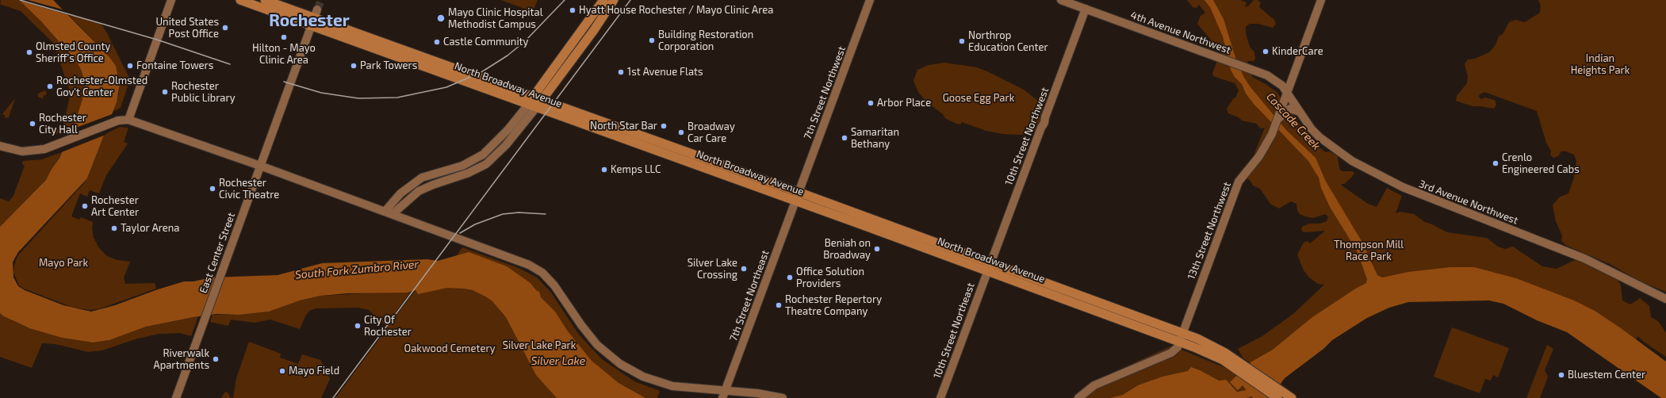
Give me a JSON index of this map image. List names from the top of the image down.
{
  "streets": {
    "main road": [
      "4th Avenue Northwest",
      "North Broadway Avenue",
      "7th Street Northwest",
      "10th Street Northwest",
      "3rd Avenue Northwest",
      "13th Street Northwest",
      "East Center Street",
      "7th Street Northeast",
      "10th Street Northeast"
    ]
  },
  "crossings": [
    ["4th Avenue Northwest", "10th Street Northwest"],
    ["4th Avenue Northwest", "3rd Avenue Northwest"],
    ["4th Avenue Northwest", "13th Street Northwest"],
    ["North Broadway Avenue", "7th Street Northwest"],
    ["North Broadway Avenue", "10th Street Northwest"],
    ["North Broadway Avenue", "13th Street Northwest"],
    ["North Broadway Avenue", "East Center Street"],
    ["North Broadway Avenue", "7th Street Northeast"],
    ["North Broadway Avenue", "10th Street Northeast"],
    ["7th Street Northwest", "7th Street Northeast"],
    ["10th Street Northwest", "10th Street Northeast"],
    ["3rd Avenue Northwest", "13th Street Northwest"]
  ],
  "districts": ["Rochester"],
  "water": ["Cascade Creek", "South Fork Zumbro River", "Silver Lake"],
  "parks": [
    "Indian Heights Park",
    "Goose Egg Park",
    "Thompson Mill Race Park",
    "Mayo Park",
    "Silver Lake Park",
    "Oakwood Cemetery"
  ],
  "places": [
    "Hyatt House Rochester / Mayo Clinic Area",
    "Mayo Clinic Hospital Methodist Campus",
    "United States Post Office",
    "Hilton - Mayo Clinic Area",
    "Building Restoration Corporation",
    "Northrop Education Center",
    "Castle Community",
    "KinderCare",
    "Olmsted County Sheriff's Office",
    "Fontaine Towers",
    "Park Towers",
    "1st Avenue Flats",
    "Rochester-Olmsted Gov't Center",
    "Rochester Public Library",
    "Arbor Place",
    "Rochester City Hall",
    "North Star Bar",
    "Broadway Car Care",
    "Samaritan Bethany",
    "Crenlo Engineered Cabs",
    "Kemps LLC",
    "Rochester Civic Theatre",
    "Rochester Art Center",
    "Taylor Arena",
    "Beniah on Broadway",
    "Silver Lake Crossing",
    "Office Solution Providers",
    "Rochester Repertory Theatre Company",
    "City Of Rochester",
    "Riverwalk Apartments",
    "Mayo Field",
    "Bluestem Center"
  ]
}
